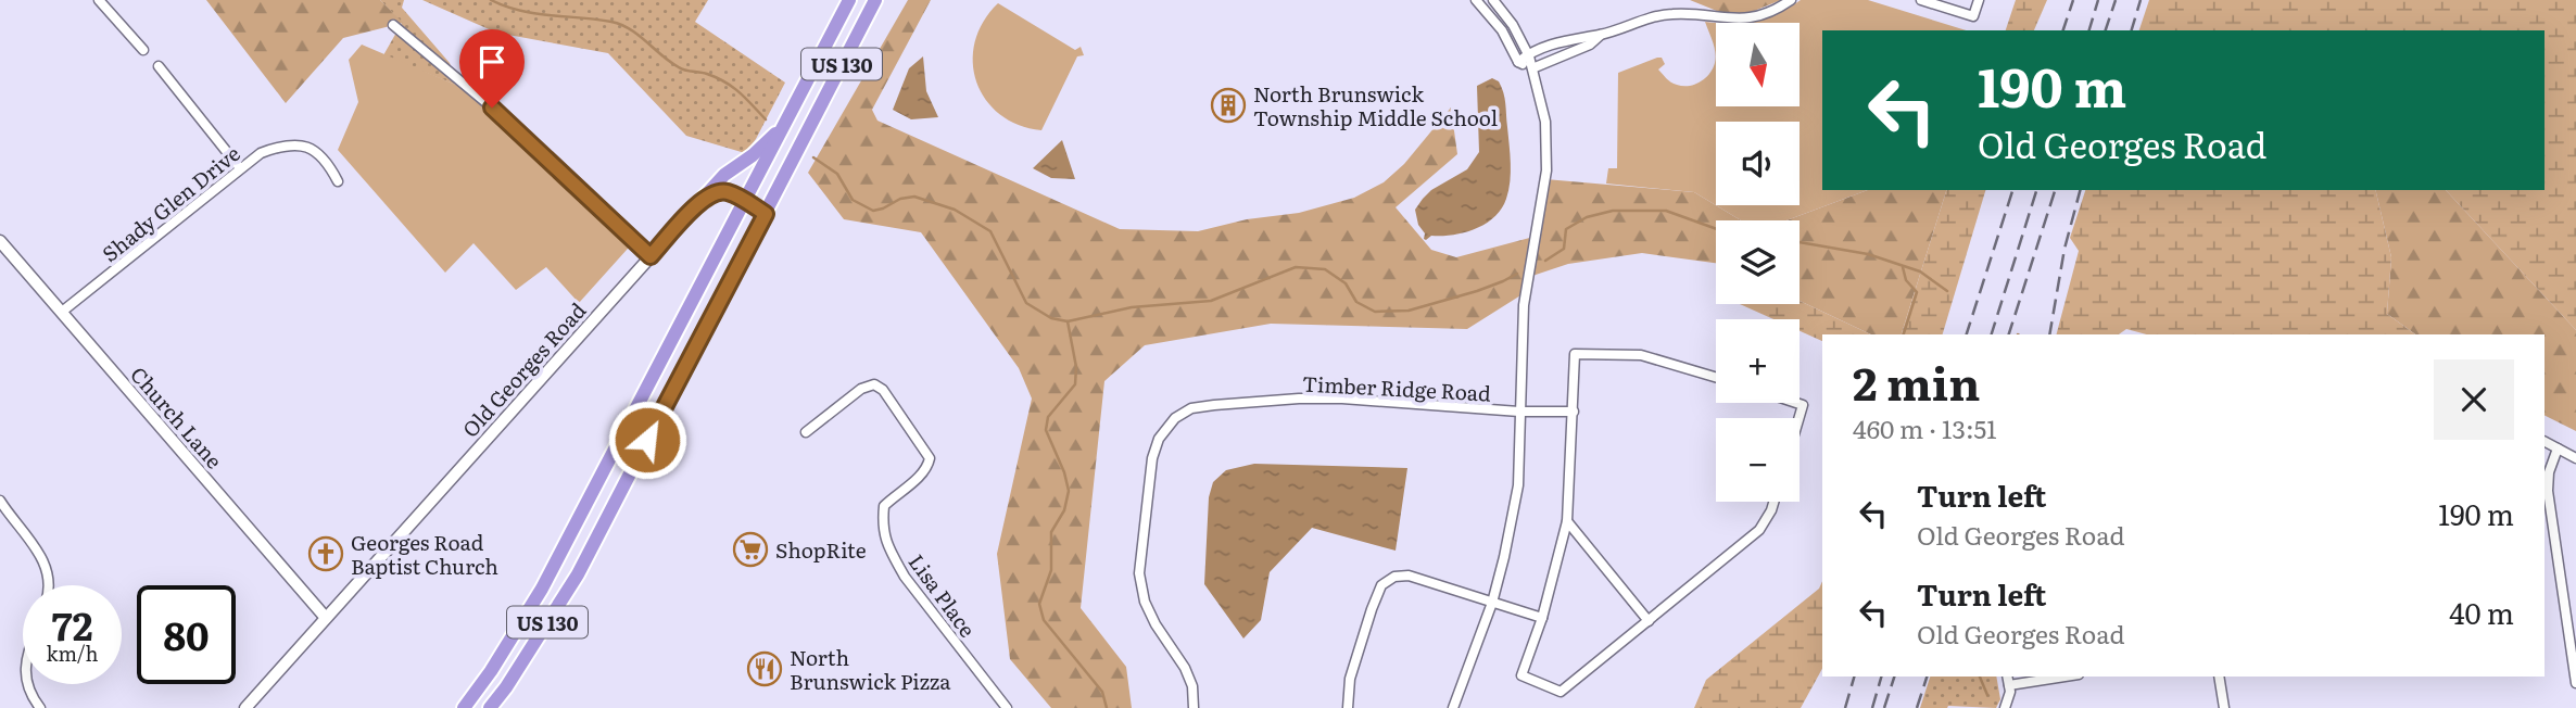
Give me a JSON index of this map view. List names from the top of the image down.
{
  "streets": {
    "highway": ["US 130"],
    "street": [
      "Shady Glen Drive",
      "Old Georges Road",
      "Timber Ridge Road",
      "Church Lane",
      "Lisa Place"
    ]
  },
  "crossings": [
    ["Shady Glen Drive", "Church Lane"],
    ["Old Georges Road", "Church Lane"]
  ],
  "places": {
    "building": ["North Brunswick Township Middle School"],
    "supermarket": ["ShopRite"],
    "church": ["Georges Road Baptist Church"],
    "restaurant": ["North Brunswick Pizza"]
  },
  "north": "bottom",
  "page": {
    "map_buttons": ["+", "−"],
    "turn": ["190 m", "Old Georges Road"],
    "heading": ["2 min", "460 m · 13:51"],
    "list": [
      {
        "name": "Turn left",
        "note": "Old Georges Road",
        "value": "190 m"
      },
      {
        "name": "Turn left",
        "note": "Old Georges Road",
        "value": "40 m"
      }
    ],
    "speed": "72 km/h",
    "limit": "80"
  }
}
